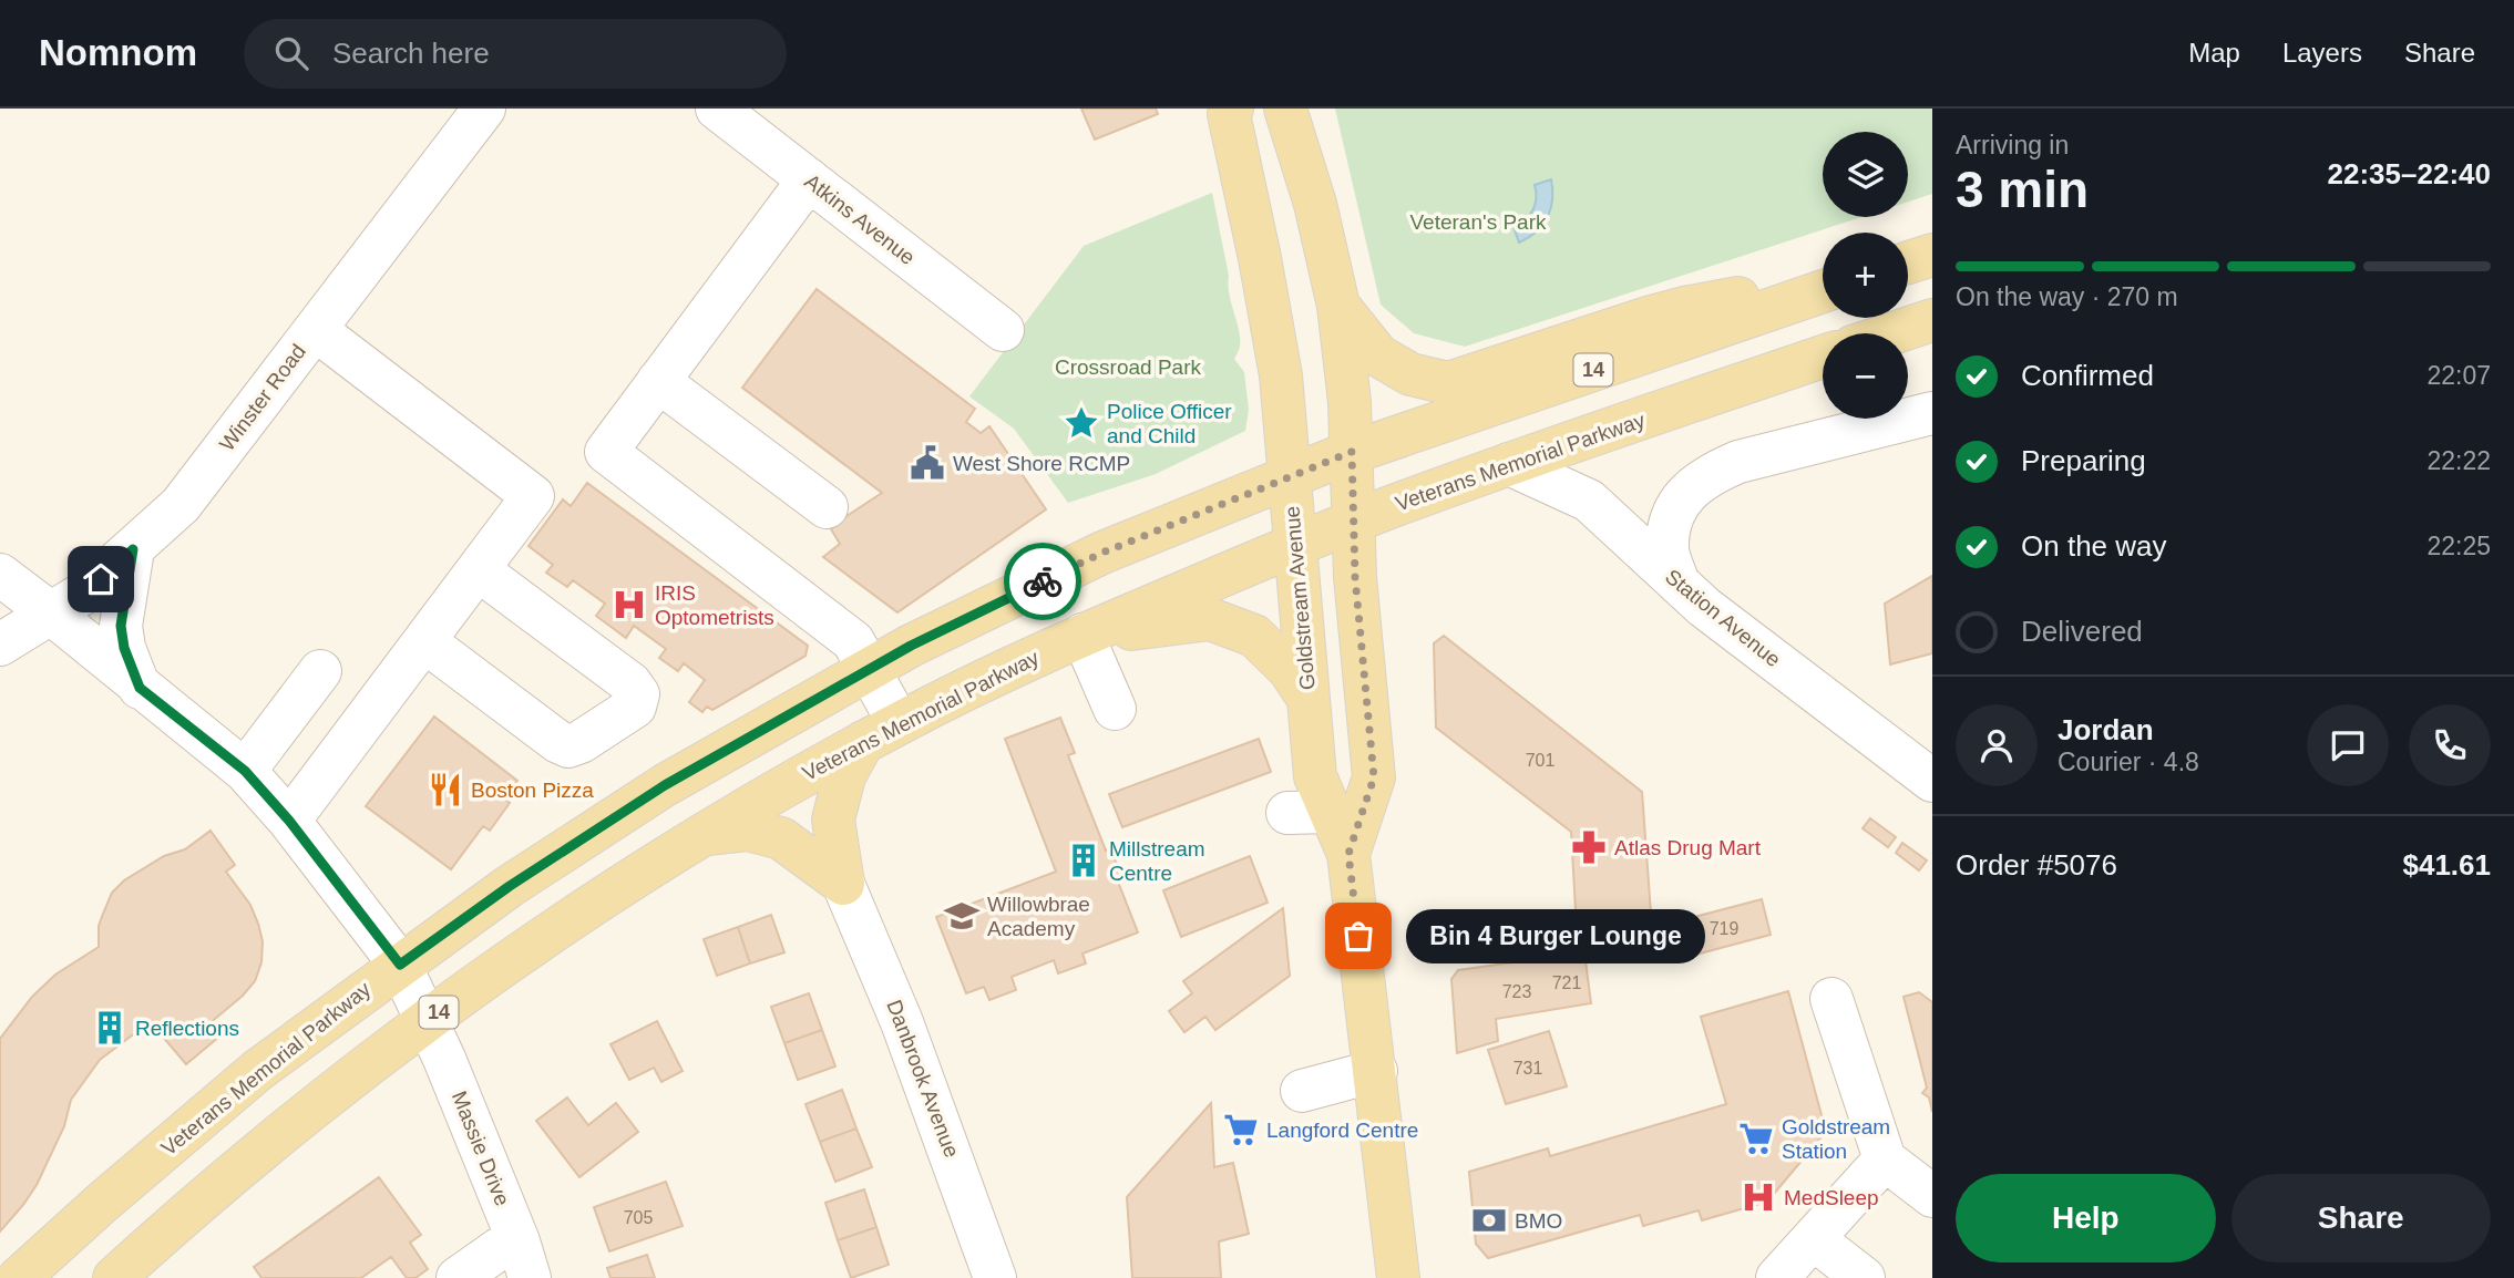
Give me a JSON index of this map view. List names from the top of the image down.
{
  "streets": {
    "main road": ["14", "Veterans Memorial Parkway", "Goldstream Avenue"],
    "street": [
      "Atkins Avenue",
      "Winster Road",
      "Station Avenue",
      "Danbrook Avenue",
      "Massie Drive"
    ]
  },
  "crossings": [
    ["Winster Road", "Massie Drive"],
    ["Veterans Memorial Parkway", "Goldstream Avenue"],
    ["Veterans Memorial Parkway", "Station Avenue"],
    ["Veterans Memorial Parkway", "Massie Drive"]
  ],
  "parks": ["Veteran's Park", "Crossroad Park"],
  "places": {
    "place": ["Police Officer and Child"],
    "public building": ["West Shore RCMP"],
    "hospital": ["IRIS Optometrists", "MedSleep"],
    "restaurant": ["Boston Pizza"],
    "pharmacy": ["Atlas Drug Mart"],
    "building": ["Millstream Centre", "Reflections"],
    "school or university": ["Willowbrae Academy"],
    "other": ["Bin 4 Burger Lounge"],
    "supermarket": ["Langford Centre", "Goldstream Station"],
    "bank": ["BMO"]
  },
  "house_numbers": [
    "701",
    "719",
    "721",
    "723",
    "731",
    "705"
  ],
  "page": {
    "header": "Nomnom",
    "search": "Search here",
    "nav": ["Map", "Layers", "Share"],
    "heading": ["3 min", "Arriving in", "22:35–22:40"],
    "panel": [
      "Jordan",
      "Courier · 4.8",
      "Order #5076",
      "$41.61"
    ],
    "map_buttons": ["+", "−"],
    "bar": "On the way · 270 m",
    "list": [
      ["Confirmed", "22:07"],
      ["Preparing", "22:22"],
      ["On the way", "22:25"],
      "Delivered"
    ],
    "bubble": "Bin 4 Burger Lounge",
    "buttons": ["Help", "Share"]
  }
}
